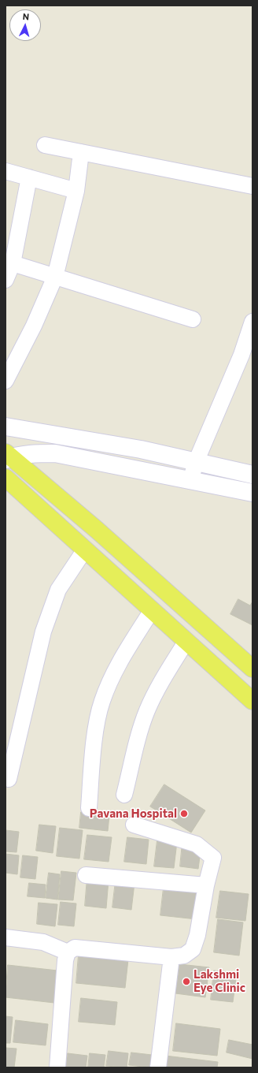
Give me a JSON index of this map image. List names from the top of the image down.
{
  "places": ["Pavana Hospital", "Lakshmi Eye Clinic"],
  "north": "top"
}
